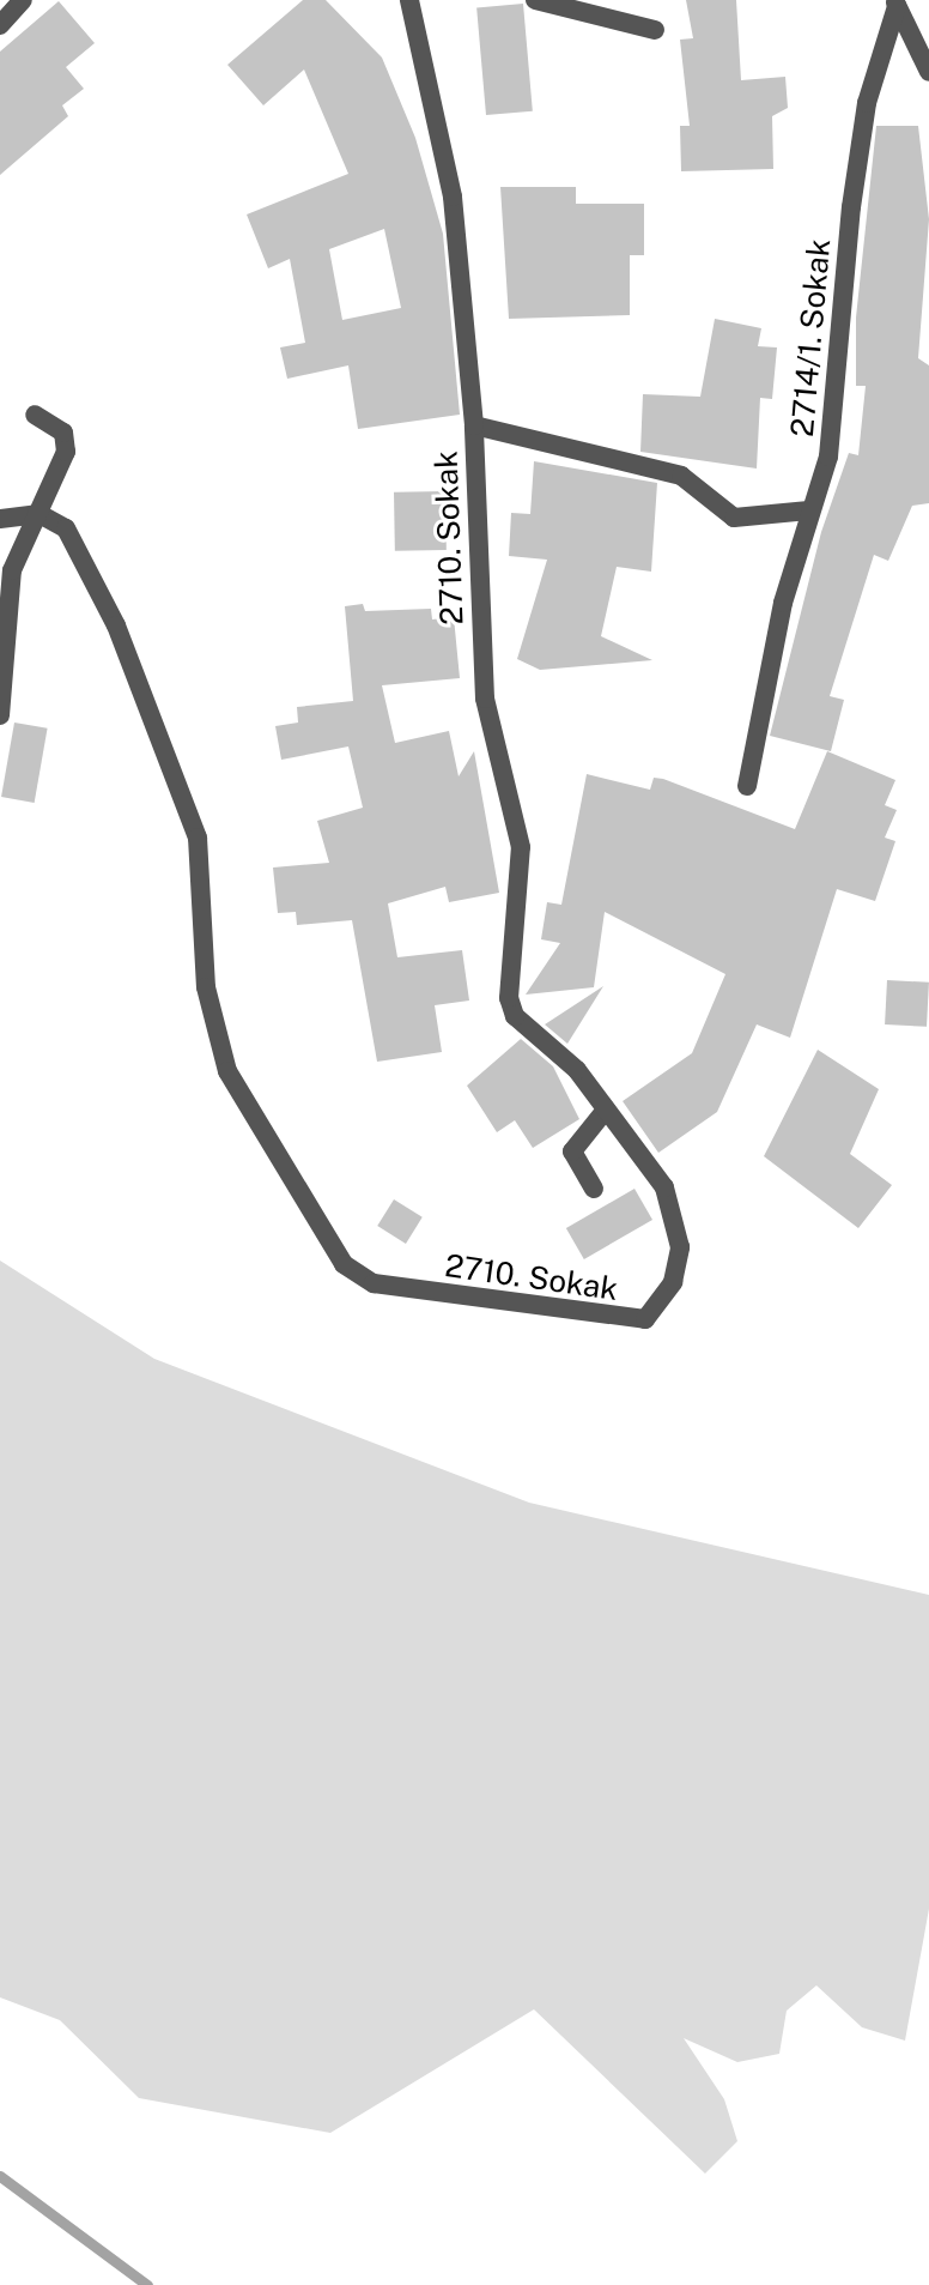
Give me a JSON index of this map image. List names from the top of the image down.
{
  "streets": {
    "street": ["2714/1. Sokak", "2710. Sokak"]
  }
}
